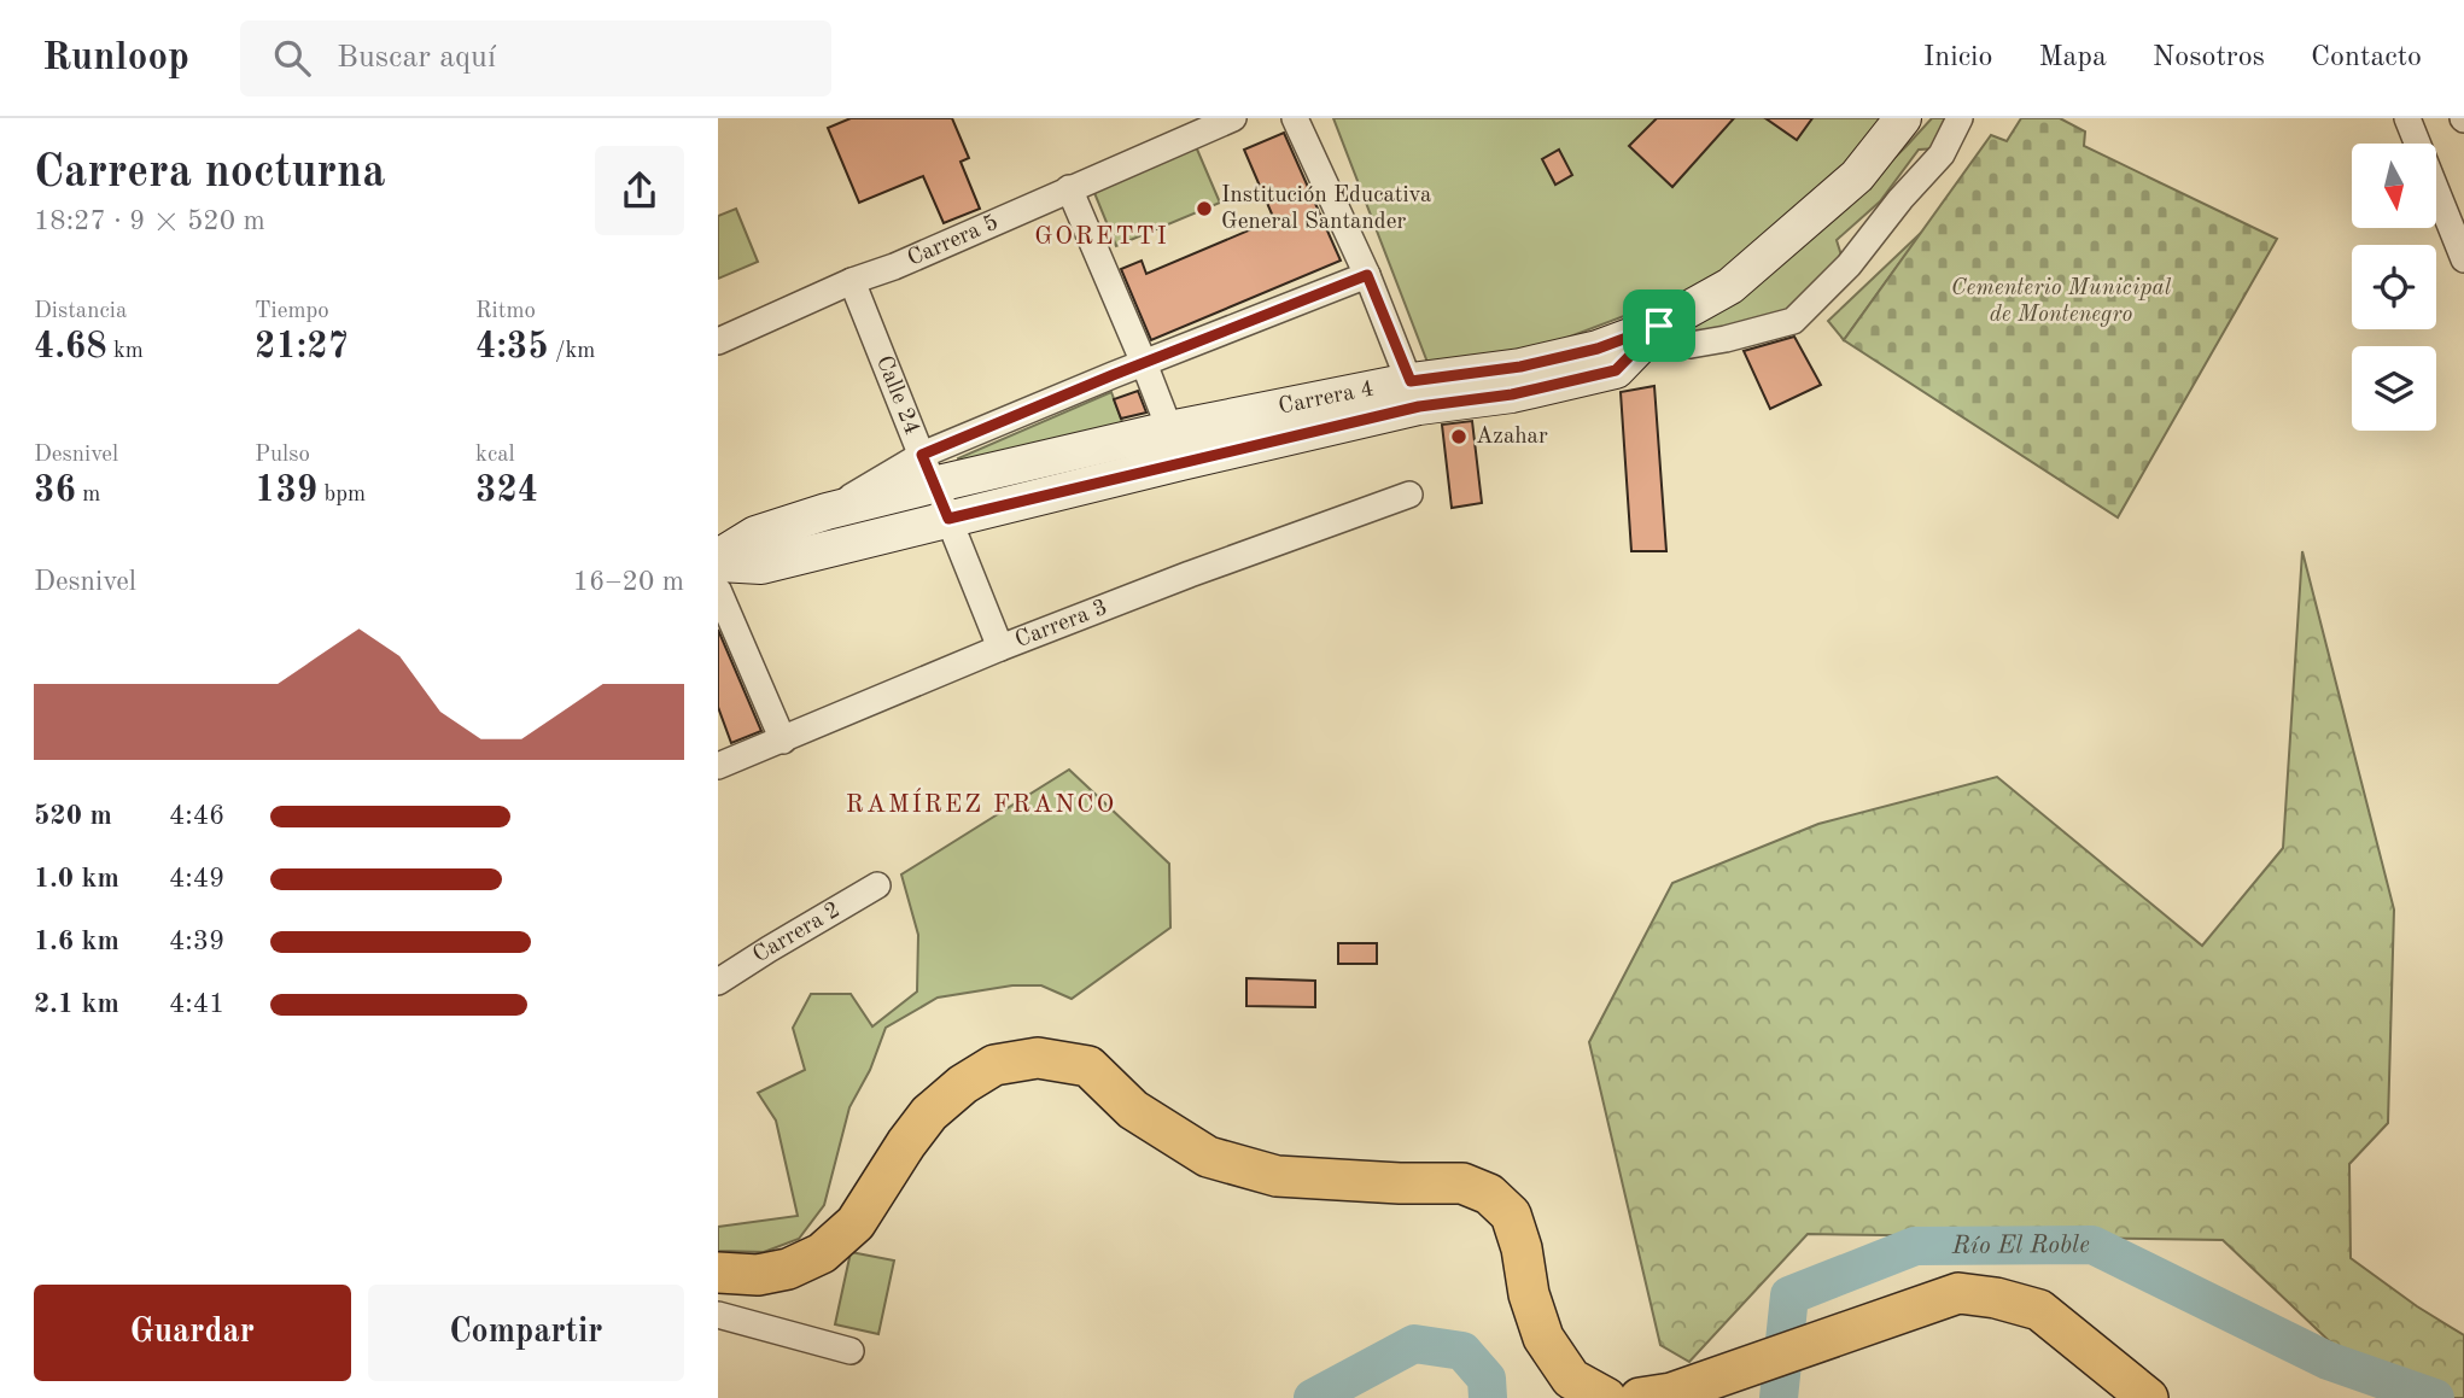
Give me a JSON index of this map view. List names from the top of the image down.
{
  "streets": {
    "main road": ["Carrera 4"],
    "street": [
      "Carrera 5",
      "Calle 24",
      "Carrera 3",
      "Carrera 2"
    ]
  },
  "crossings": [
    ["Carrera 5", "Calle 24"],
    ["Calle 24", "Carrera 4"],
    ["Calle 24", "Carrera 3"]
  ],
  "districts": ["GORETTI", "RAMÍREZ FRANCO"],
  "water": ["Río El Roble"],
  "parks": ["Cementerio Municipal de Montenegro"],
  "places": ["Institución Educativa General Santander", "Azahar"],
  "north": "bottom",
  "page": {
    "header": "Runloop",
    "search": "Buscar aquí",
    "nav": [
      "Inicio",
      "Mapa",
      "Nosotros",
      "Contacto"
    ],
    "heading": ["Carrera nocturna", "18:27 · 9 × 520 m"],
    "stats": [
      ["Distancia", "4.68 km"],
      ["Tiempo", "21:27"],
      ["Ritmo", "4:35 /km"],
      ["Desnivel", "36 m"],
      ["Pulso", "139 bpm"],
      ["kcal", "324"]
    ],
    "chart": ["Desnivel", "16–20 m"],
    "list": [
      {
        "name": "520 m",
        "note": "4:46"
      },
      {
        "name": "1.0 km",
        "note": "4:49"
      },
      {
        "name": "1.6 km",
        "note": "4:39"
      },
      {
        "name": "2.1 km",
        "note": "4:41"
      }
    ],
    "buttons": ["Guardar", "Compartir"]
  }
}
